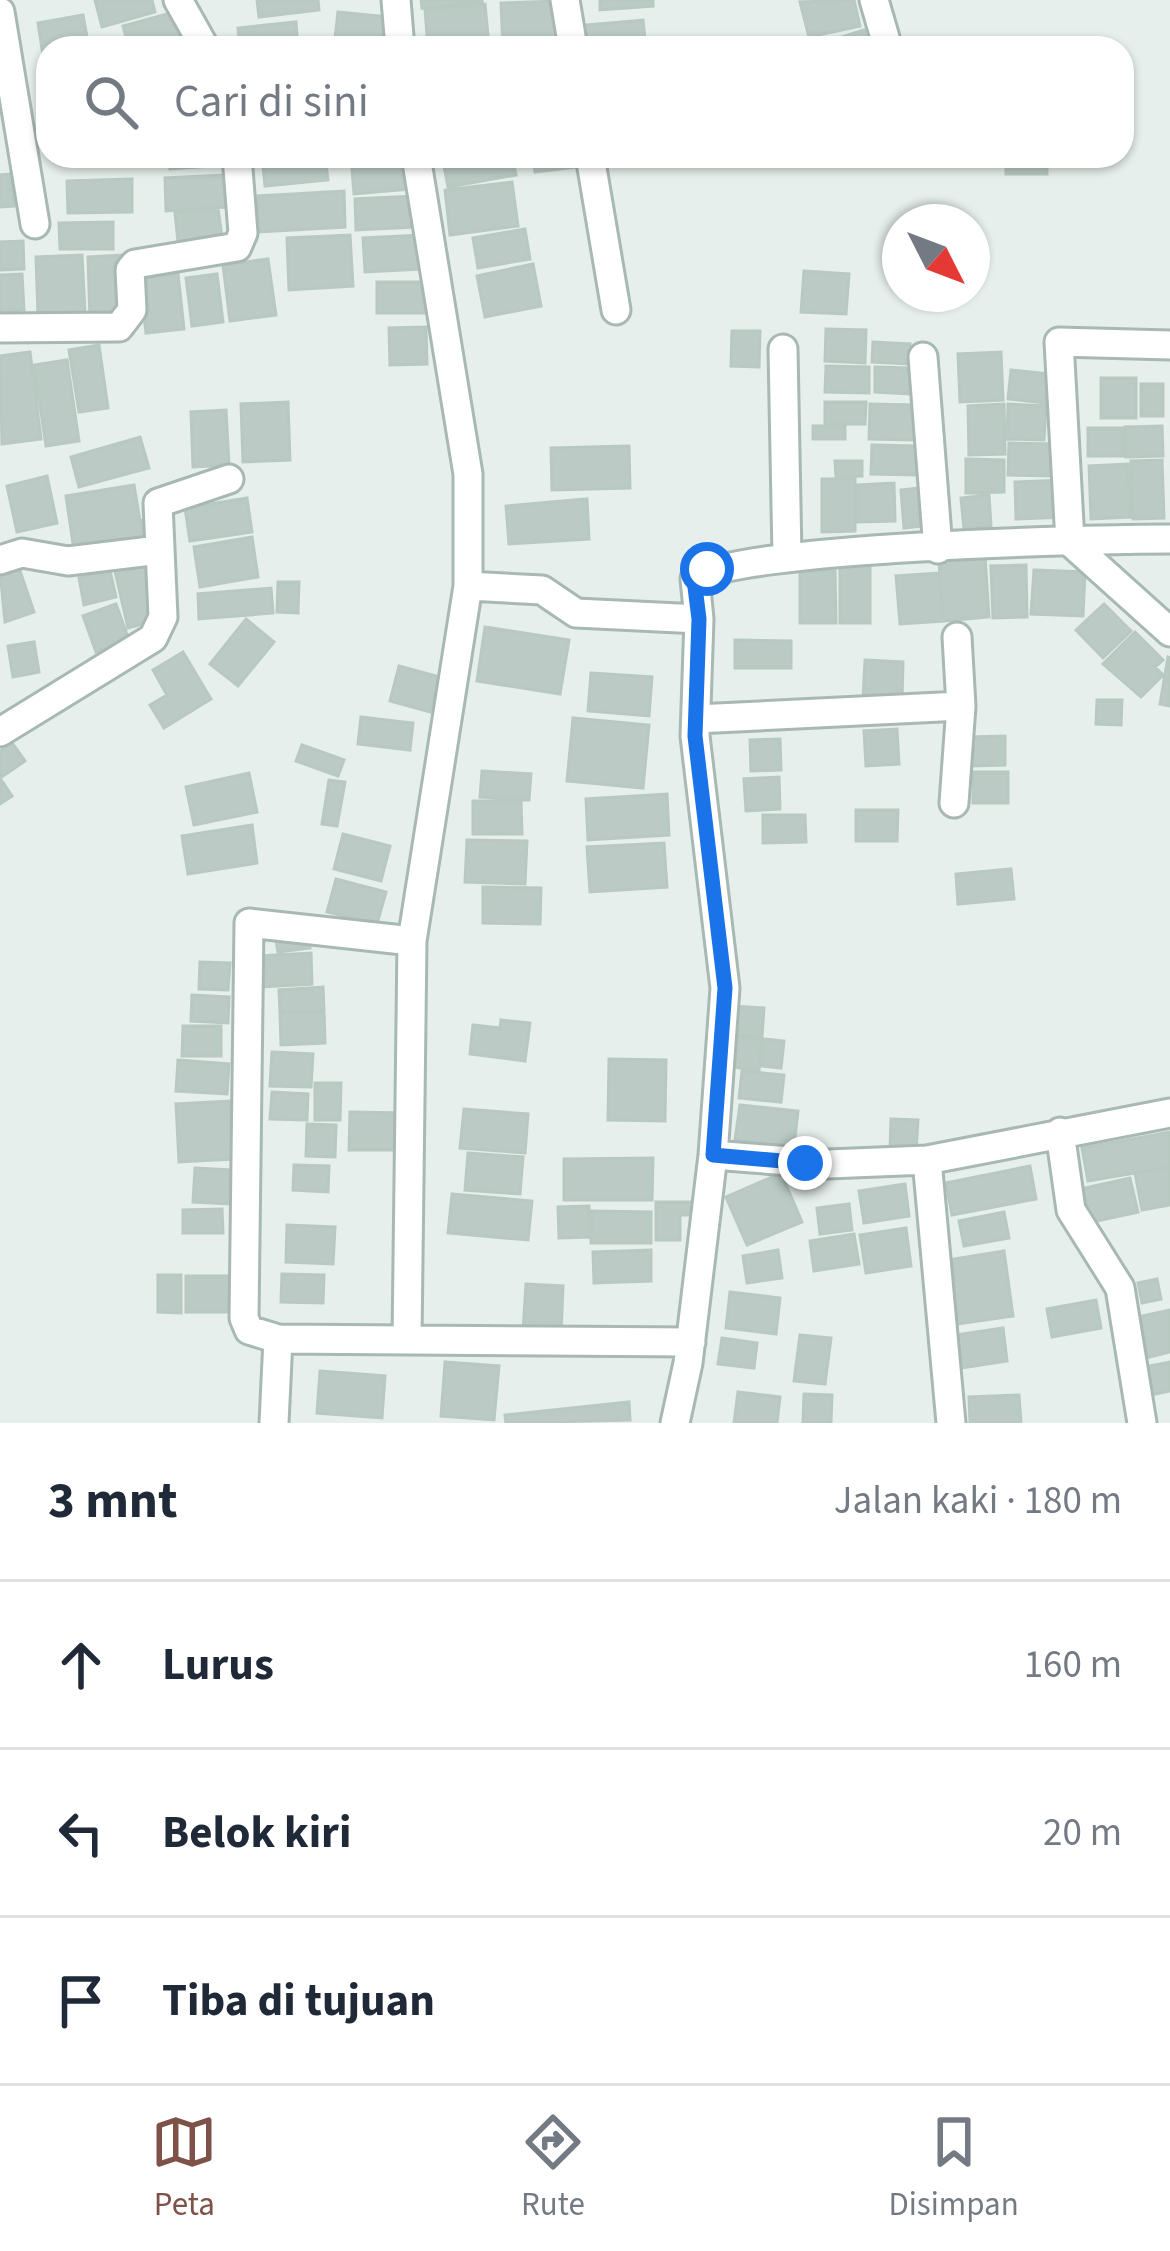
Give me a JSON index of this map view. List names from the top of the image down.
{
  "north": "bottom right",
  "page": {
    "search": "Cari di sini",
    "heading": ["3 mnt", "Jalan kaki · 180 m"],
    "list": [
      ["Lurus", "160 m"],
      ["Belok kiri", "20 m"],
      "Tiba di tujuan"
    ],
    "nav": ["Peta", "Rute", "Disimpan"]
  }
}
